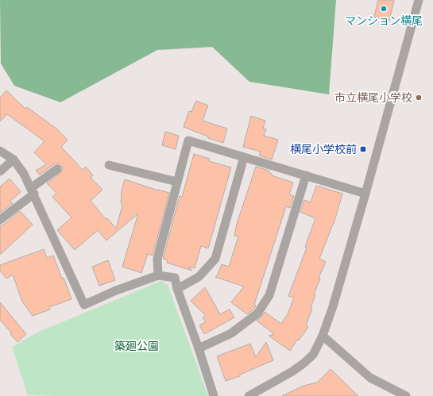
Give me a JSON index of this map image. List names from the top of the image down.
{
  "parks": ["築廻公園"],
  "places": {
    "other": ["マンション横尾", "市立横尾小学校"],
    "transit": ["横尾小学校前"]
  }
}
